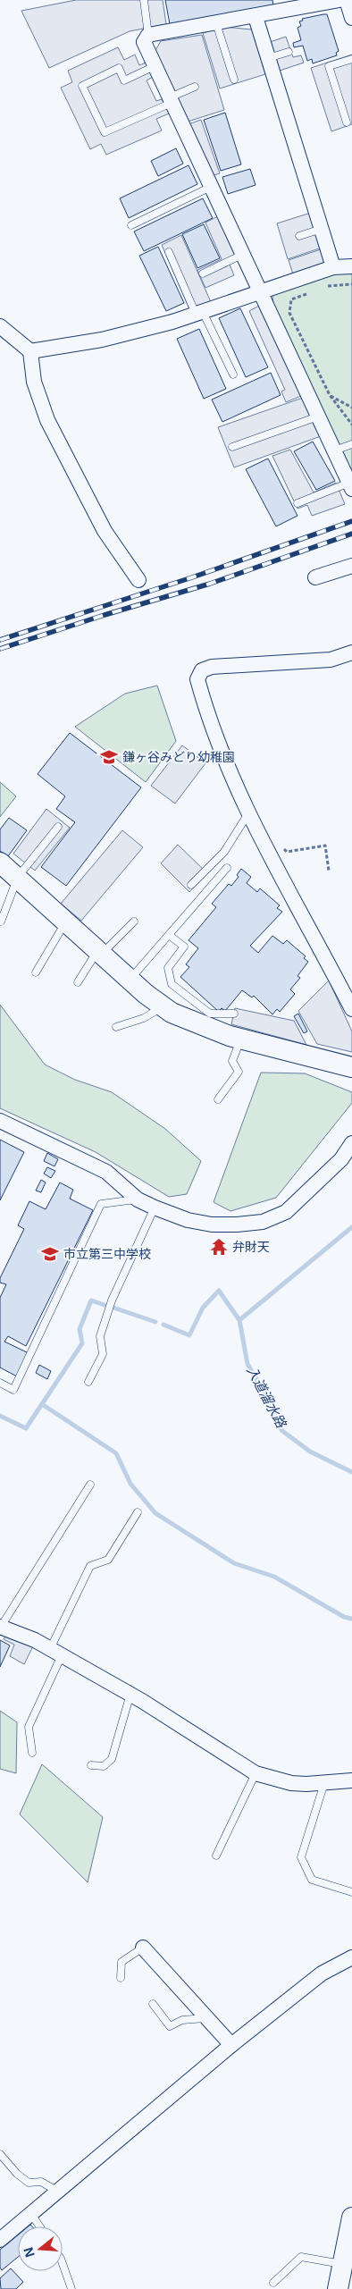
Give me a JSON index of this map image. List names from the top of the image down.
{
  "water": ["入道溜水路"],
  "places": {
    "school or university": ["鎌ヶ谷みどり幼稚園", "市立第三中学校"],
    "temple": ["弁財天"]
  },
  "north": "left"
}
